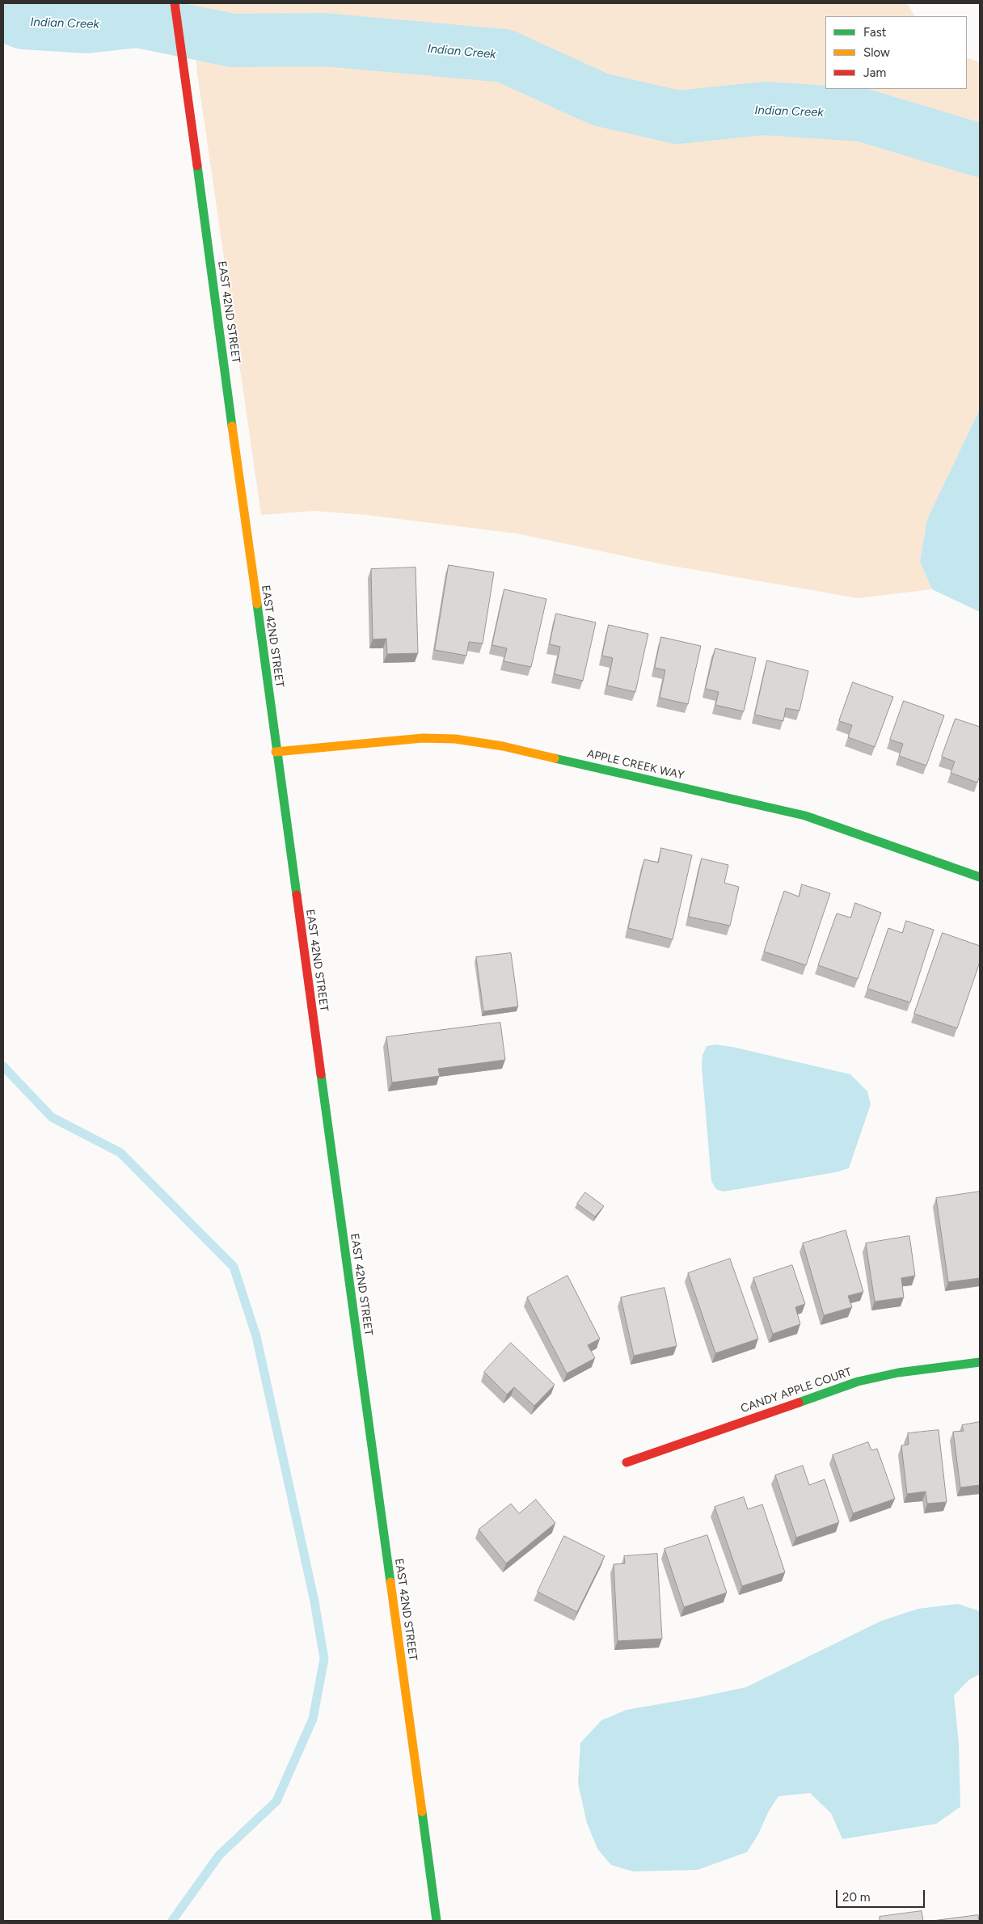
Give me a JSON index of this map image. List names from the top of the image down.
{
  "streets": {
    "street": ["EAST 42ND STREET", "APPLE CREEK WAY", "CANDY APPLE COURT"]
  },
  "crossings": [
    ["EAST 42ND STREET", "APPLE CREEK WAY"]
  ],
  "water": ["Indian Creek"],
  "legend": ["Fast", "Slow", "Jam"],
  "scale_bar": "20 m"
}
